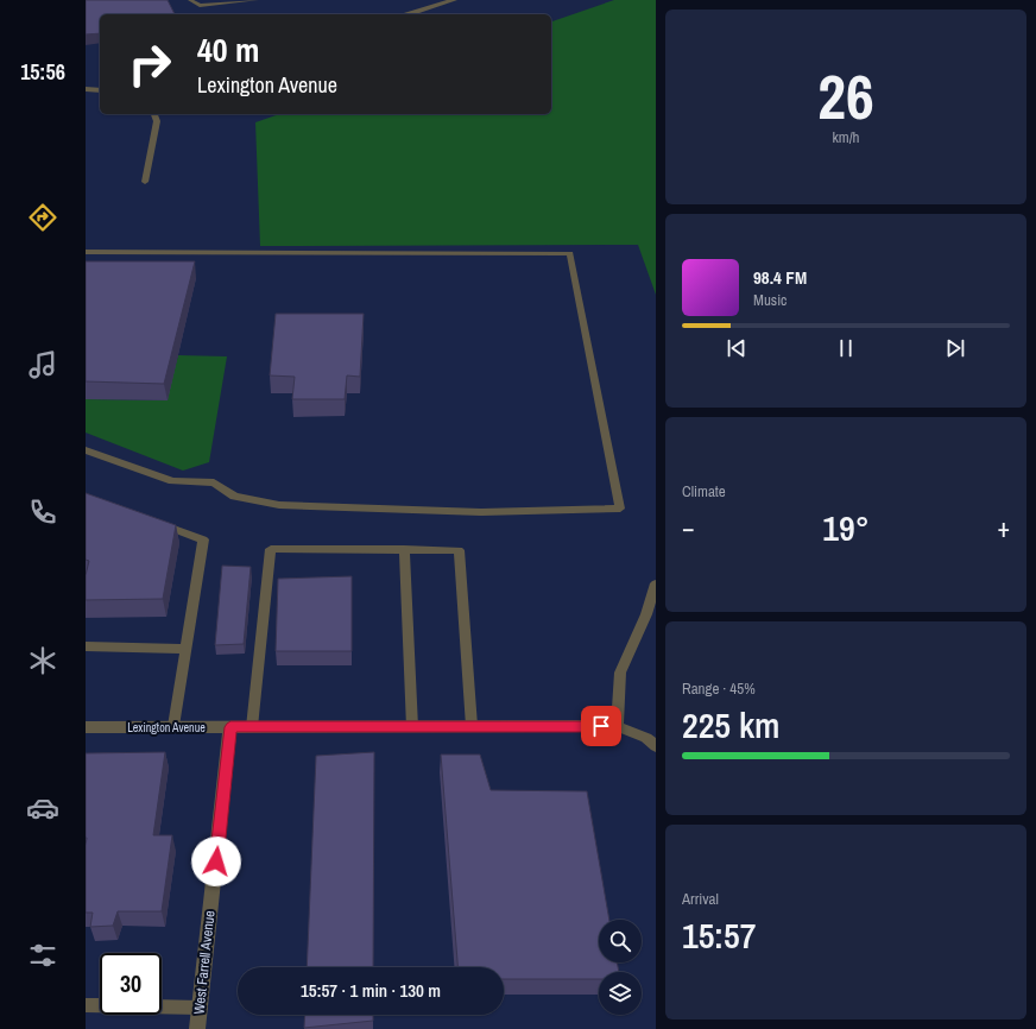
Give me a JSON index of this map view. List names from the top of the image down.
{
  "streets": {
    "street": ["Lexington Avenue", "West Farrell Avenue"]
  },
  "crossings": [
    ["Lexington Avenue", "West Farrell Avenue"]
  ],
  "page": {
    "tabs": "15:56",
    "tile": [
      ["26", "km/h"],
      "Climate",
      ["Range · 45%", "225 km"],
      ["Arrival", "15:57"]
    ],
    "turn": ["40 m", "Lexington Avenue"],
    "song": ["98.4 FM", "Music"],
    "heat": ["−", "19°", "+"],
    "limit": "30",
    "trip": "15:57 · 1 min · 130 m"
  }
}
